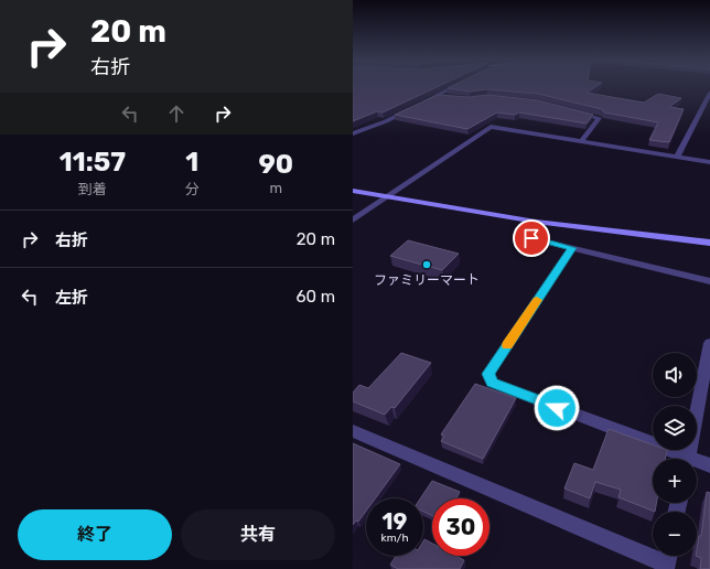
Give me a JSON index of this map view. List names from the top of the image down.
{
  "places": ["ファミリーマート"],
  "page": {
    "turn": ["20 m", "右折"],
    "eta": [
      "11:57",
      "到着",
      "1",
      "分",
      "90",
      "m"
    ],
    "list": [
      {
        "name": "右折",
        "value": "20 m"
      },
      {
        "name": "左折",
        "value": "60 m"
      }
    ],
    "map_buttons": ["+", "−"],
    "speed": "19 km/h",
    "limit": "30",
    "buttons": ["終了", "共有"]
  }
}
